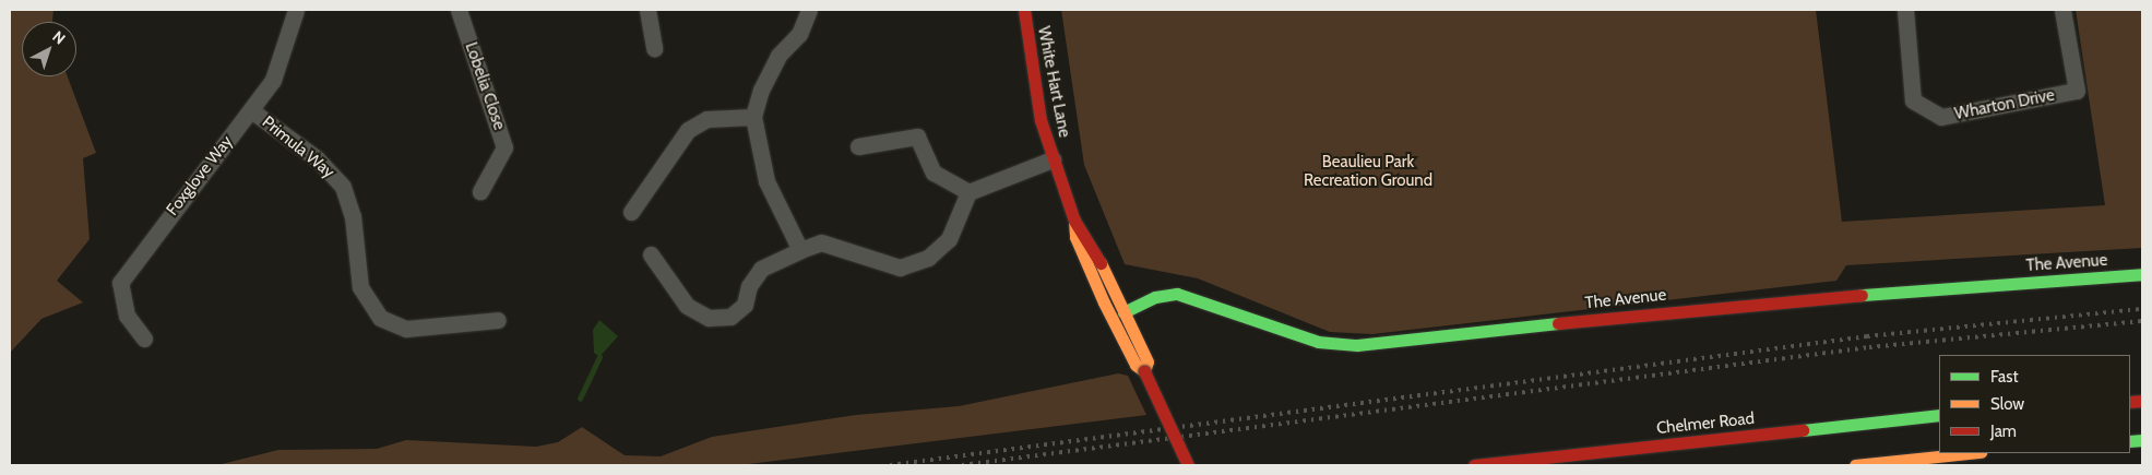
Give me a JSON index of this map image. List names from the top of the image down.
{
  "streets": {
    "street": [
      "White Hart Lane",
      "Lobelia Close",
      "Wharton Drive",
      "Primula Way",
      "Foxglove Way",
      "The Avenue",
      "Chelmer Road"
    ]
  },
  "crossings": [
    ["White Hart Lane", "The Avenue"],
    ["Primula Way", "Foxglove Way"]
  ],
  "parks": ["Beaulieu Park Recreation Ground"],
  "legend": ["Fast", "Slow", "Jam"],
  "north": "top right"
}
